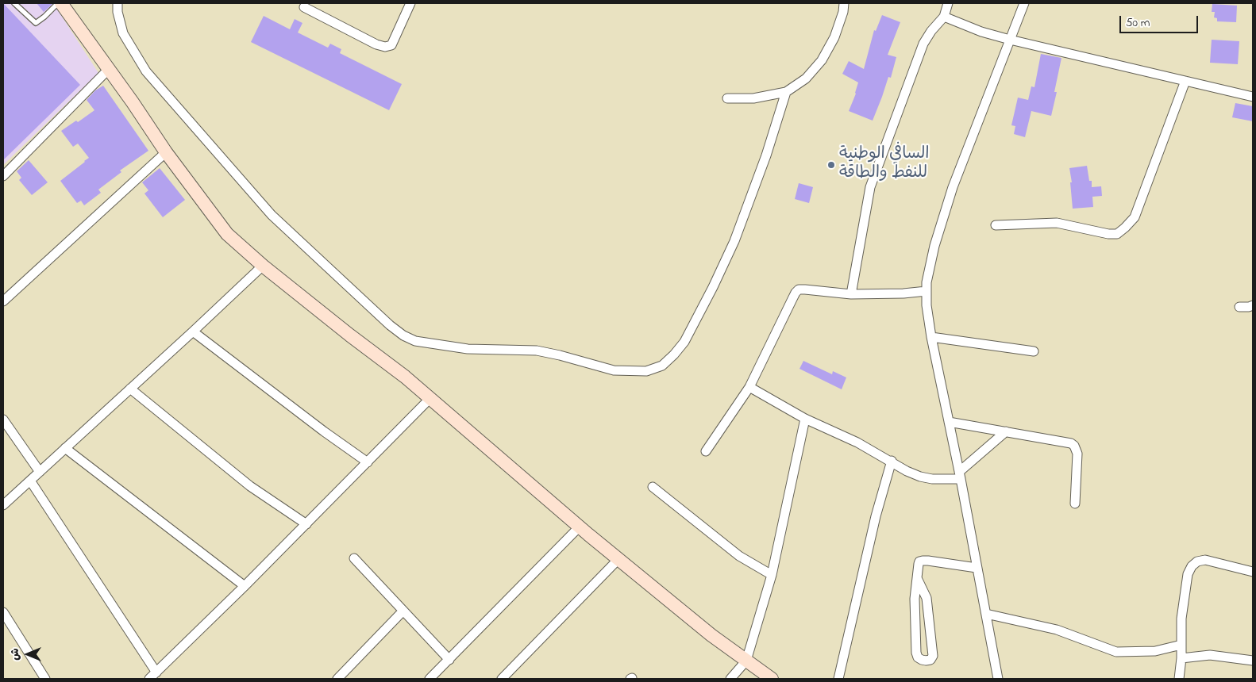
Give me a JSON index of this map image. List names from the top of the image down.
{
  "places": ["السافي الوطنية للنفط والطاقة"],
  "scale_bar": "50 m",
  "north": "left"
}
